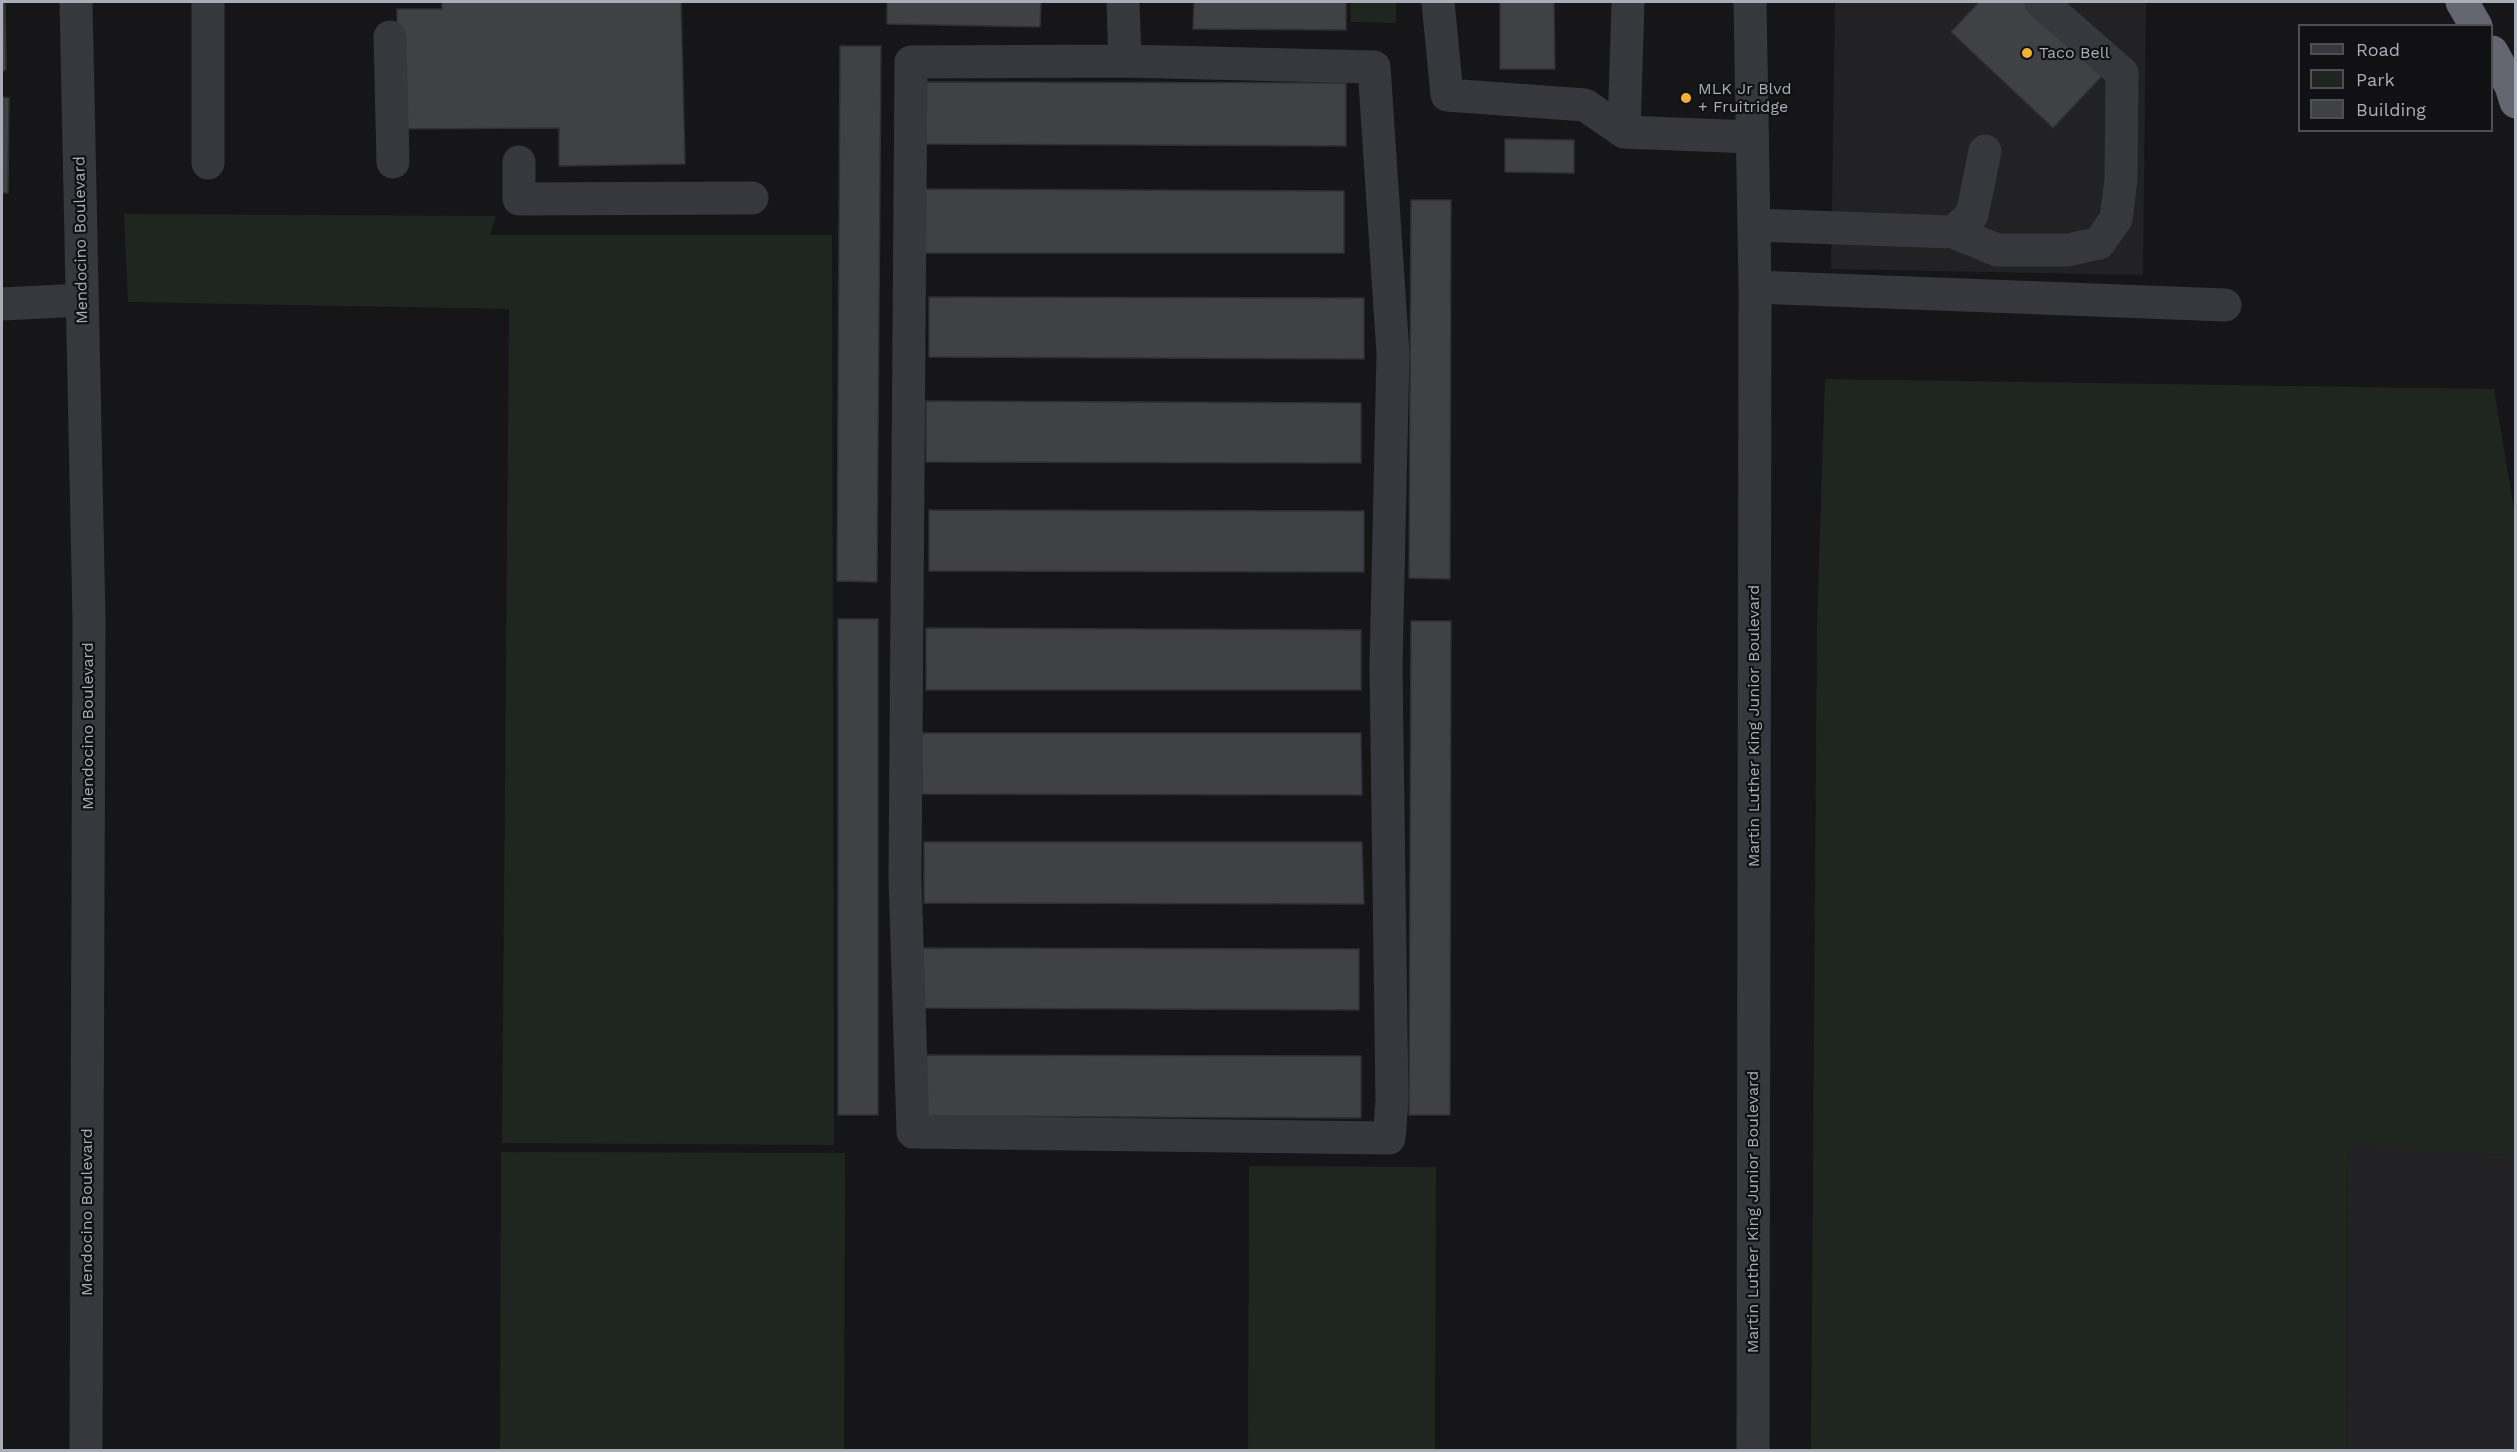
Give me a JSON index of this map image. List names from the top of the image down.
{
  "streets": {
    "street": ["Mendocino Boulevard", "Martin Luther King Junior Boulevard"]
  },
  "places": ["Taco Bell", "MLK Jr Blvd + Fruitridge"],
  "legend": ["Road", "Park", "Building"]
}
